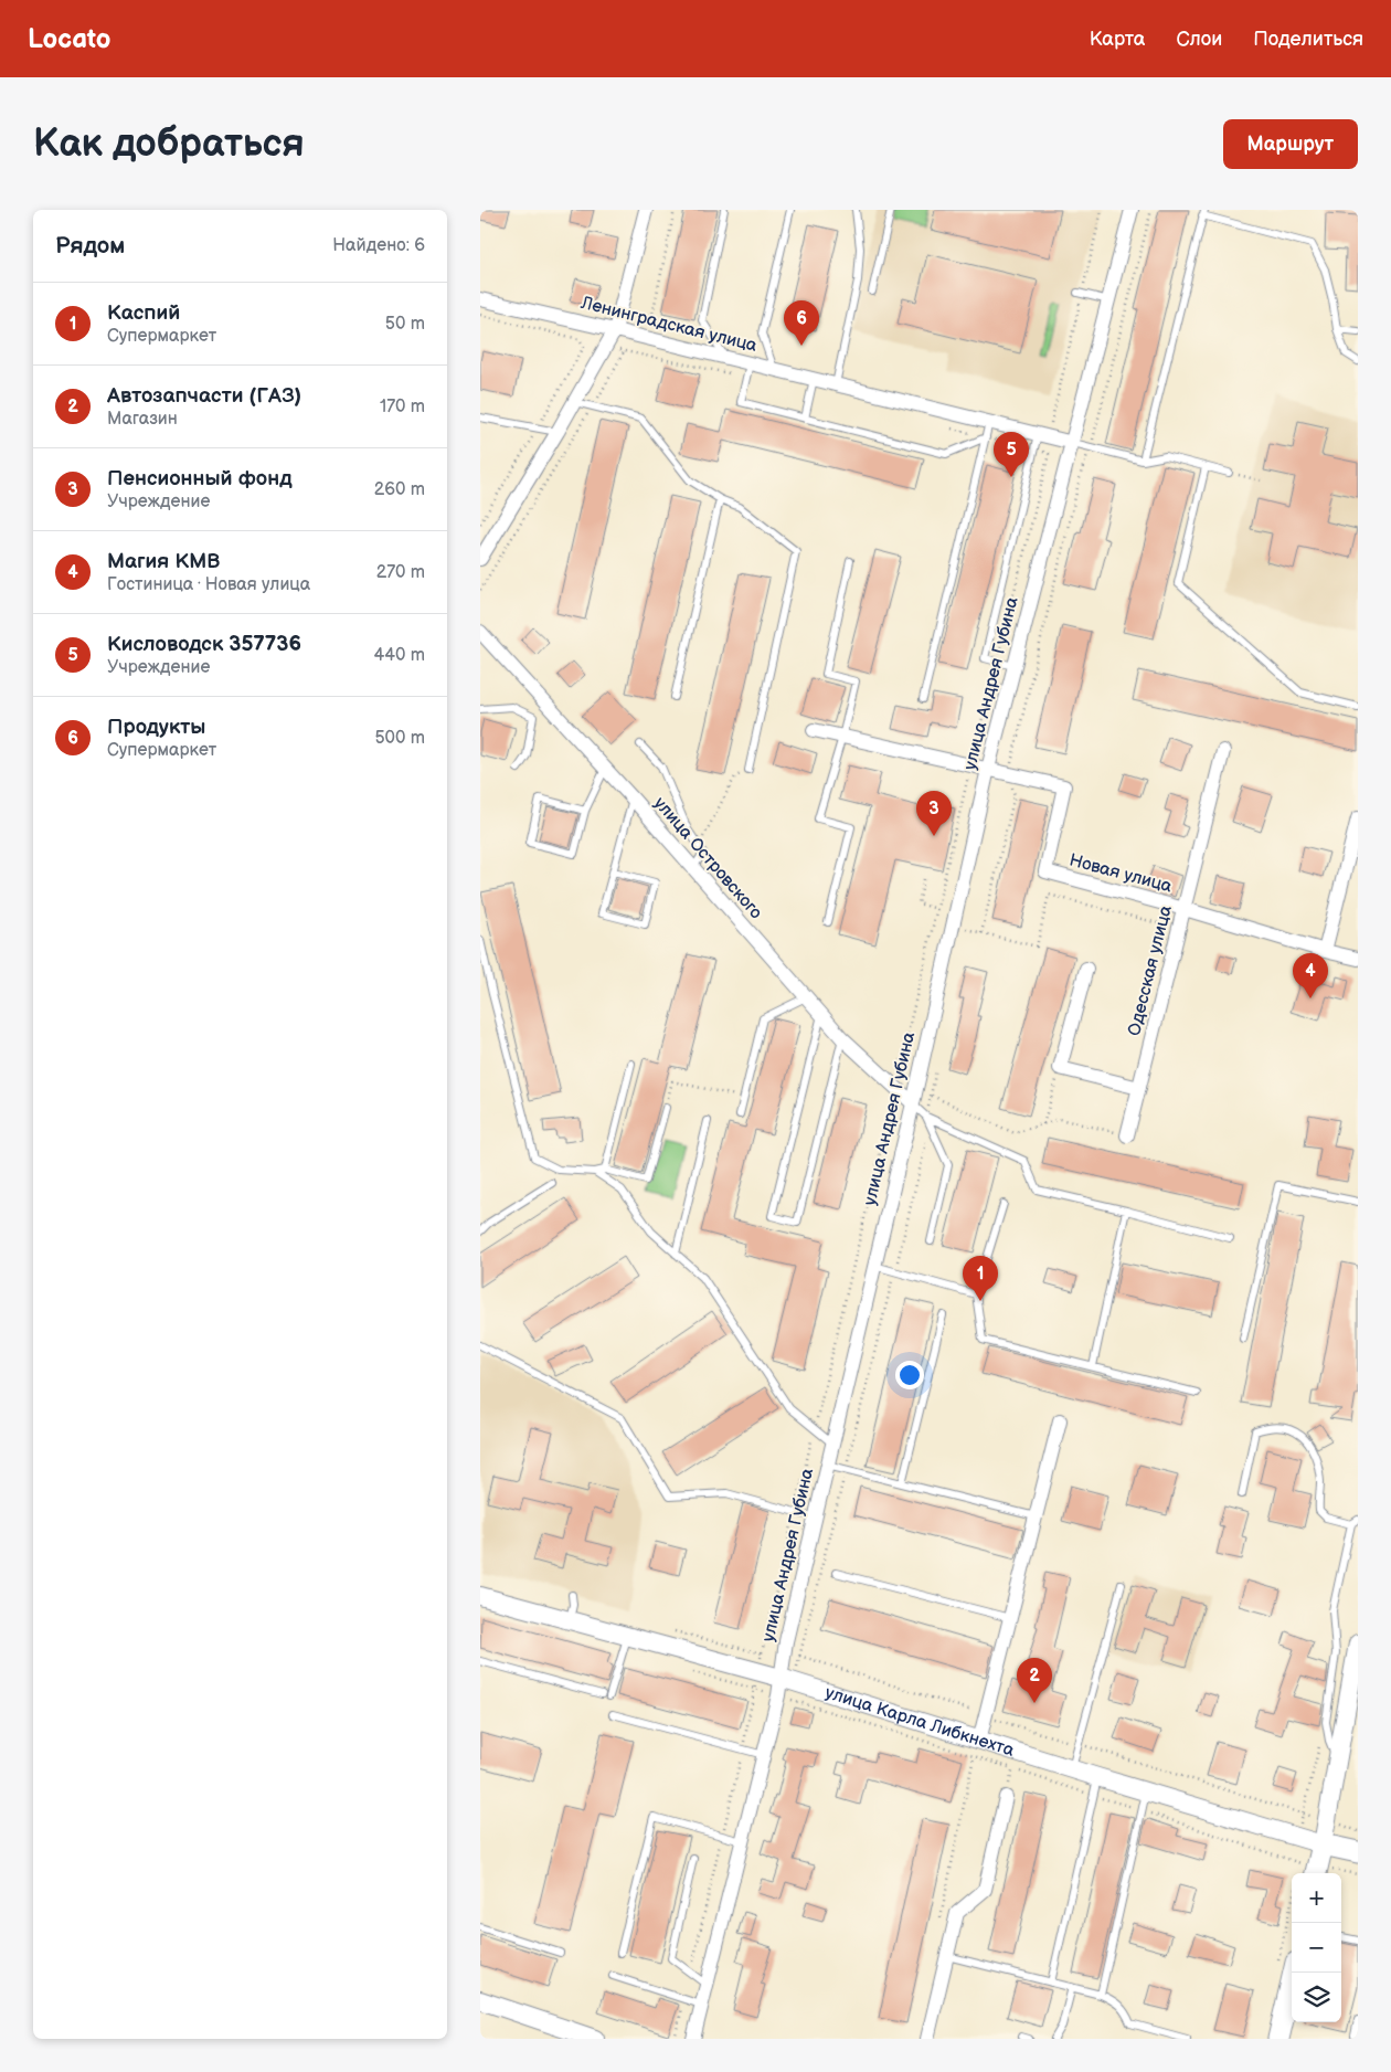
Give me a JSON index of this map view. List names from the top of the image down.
{
  "streets": {
    "main road": ["улица Карла Либкнехта"],
    "street": [
      "Ленинградская улица",
      "улица Андрея Губина",
      "улица Островского",
      "Новая улица",
      "Одесская улица"
    ]
  },
  "crossings": [
    ["Ленинградская улица", "улица Андрея Губина"],
    ["улица Андрея Губина", "улица Островского"],
    ["улица Андрея Губина", "Новая улица"],
    ["улица Андрея Губина", "улица Карла Либкнехта"],
    ["Новая улица", "Одесская улица"]
  ],
  "page": {
    "header": "Locato",
    "nav": ["Карта", "Слои", "Поделиться"],
    "buttons": "Маршрут",
    "title": "Как добраться",
    "heading": ["Рядом", "Найдено: 6"],
    "list": [
      {
        "mark": "1",
        "name": "Каспий",
        "note": "Супермаркет",
        "value": "50 m"
      },
      {
        "mark": "2",
        "name": "Автозапчасти (ГАЗ)",
        "note": "Магазин",
        "value": "170 m"
      },
      {
        "mark": "3",
        "name": "Пенсионный фонд",
        "note": "Учреждение",
        "value": "260 m"
      },
      {
        "mark": "4",
        "name": "Магия КМВ",
        "note": "Гостиница · Новая улица",
        "value": "270 m"
      },
      {
        "mark": "5",
        "name": "Кисловодск 357736",
        "note": "Учреждение",
        "value": "440 m"
      },
      {
        "mark": "6",
        "name": "Продукты",
        "note": "Супермаркет",
        "value": "500 m"
      }
    ],
    "pins": [
      "6",
      "5",
      "3",
      "4",
      "1",
      "2"
    ],
    "map_buttons": ["+", "−"]
  }
}
